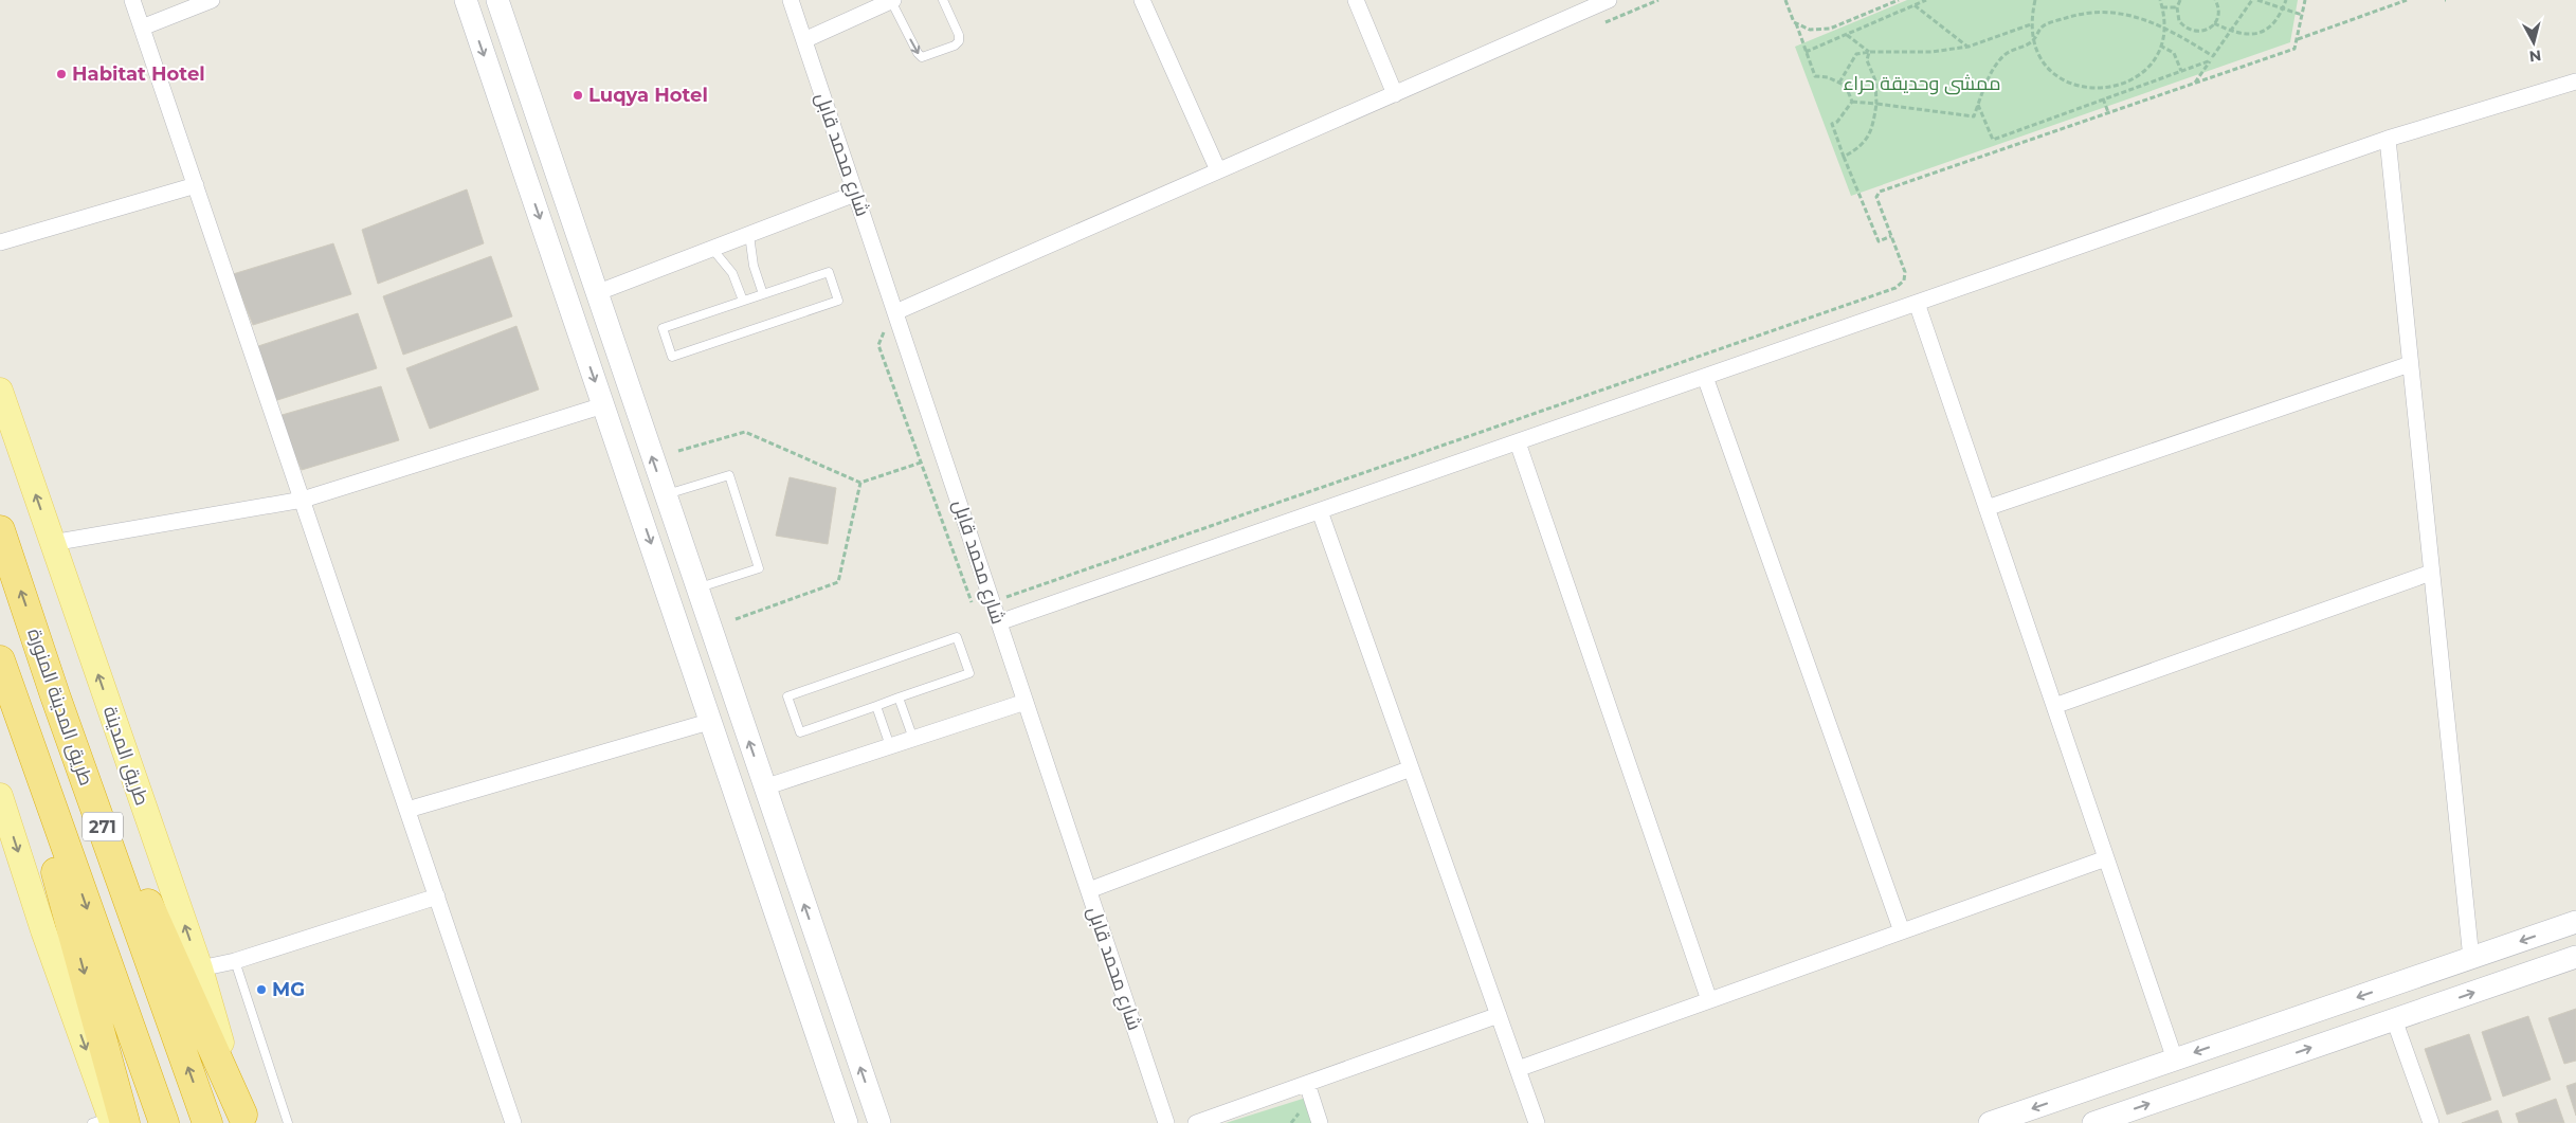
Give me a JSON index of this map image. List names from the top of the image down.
{
  "streets": {
    "highway": ["طريق المدينة المنورة", "271"],
    "main road": ["طريق المدينة"],
    "street": ["شارع محمد قابل"]
  },
  "parks": ["ممشى وحديقة حراء"],
  "places": ["Habitat Hotel", "Luqya Hotel", "MG"],
  "north": "bottom"
}
